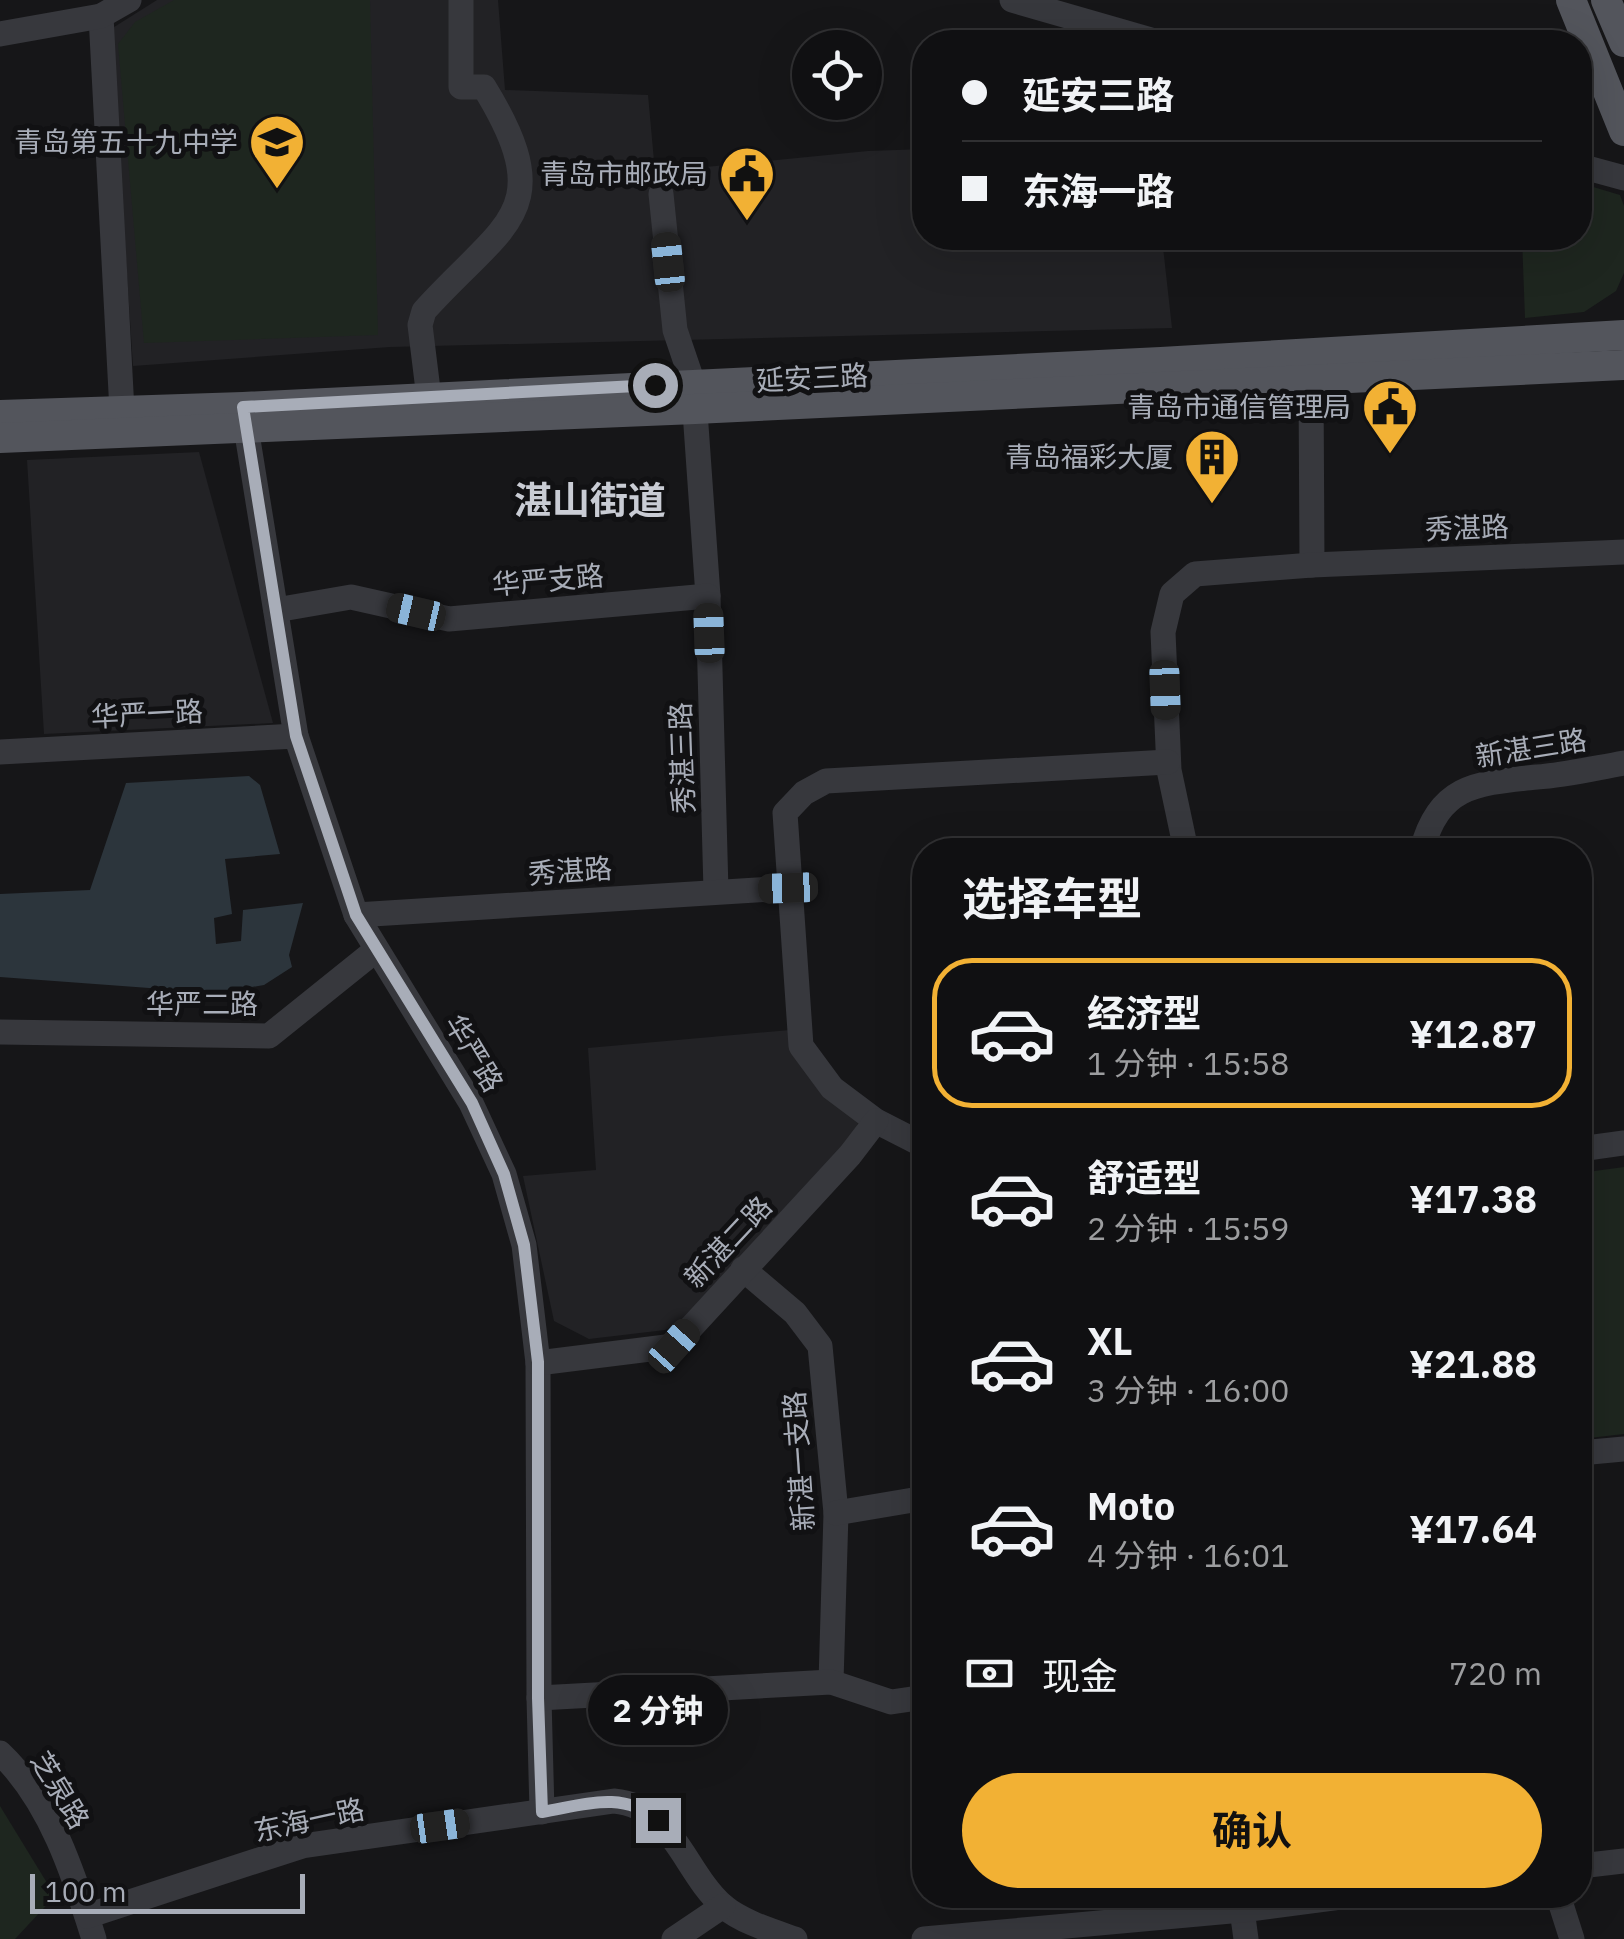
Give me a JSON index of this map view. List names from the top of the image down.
{
  "streets": {
    "main road": ["延安三路"],
    "street": [
      "秀湛路",
      "华严支路",
      "华严一路",
      "新湛三路",
      "秀湛三路",
      "华严二路",
      "华严路",
      "新湛二路",
      "新湛一支路",
      "芝泉路",
      "东海一路"
    ]
  },
  "crossings": [
    ["延安三路", "秀湛三路"],
    ["延安三路", "华严路"],
    ["秀湛路", "秀湛三路"],
    ["秀湛路", "华严路"],
    ["华严支路", "秀湛三路"],
    ["华严支路", "华严路"],
    ["华严一路", "华严路"],
    ["华严二路", "华严路"],
    ["华严路", "新湛二路"],
    ["华严路", "东海一路"],
    ["新湛二路", "新湛一支路"],
    ["芝泉路", "东海一路"]
  ],
  "districts": ["湛山街道"],
  "places": {
    "school or university": ["青岛第五十九中学"],
    "public building": ["青岛市邮政局", "青岛市通信管理局"],
    "building": ["青岛福彩大厦"]
  },
  "scale_bar": "100 m",
  "page": {
    "banner": ["延安三路", "东海一路"],
    "heading": "选择车型",
    "list": [
      {
        "name": "经济型",
        "note": "1 分钟 · 15:58",
        "value": "¥12.87"
      },
      {
        "name": "舒适型",
        "note": "2 分钟 · 15:59",
        "value": "¥17.38"
      },
      {
        "name": "XL",
        "note": "3 分钟 · 16:00",
        "value": "¥21.88"
      },
      {
        "name": "Moto",
        "note": "4 分钟 · 16:01",
        "value": "¥17.64"
      }
    ],
    "pay": ["现金", "720 m"],
    "bubble": "2 分钟",
    "buttons": "确认",
    "scale": "100 m"
  }
}
